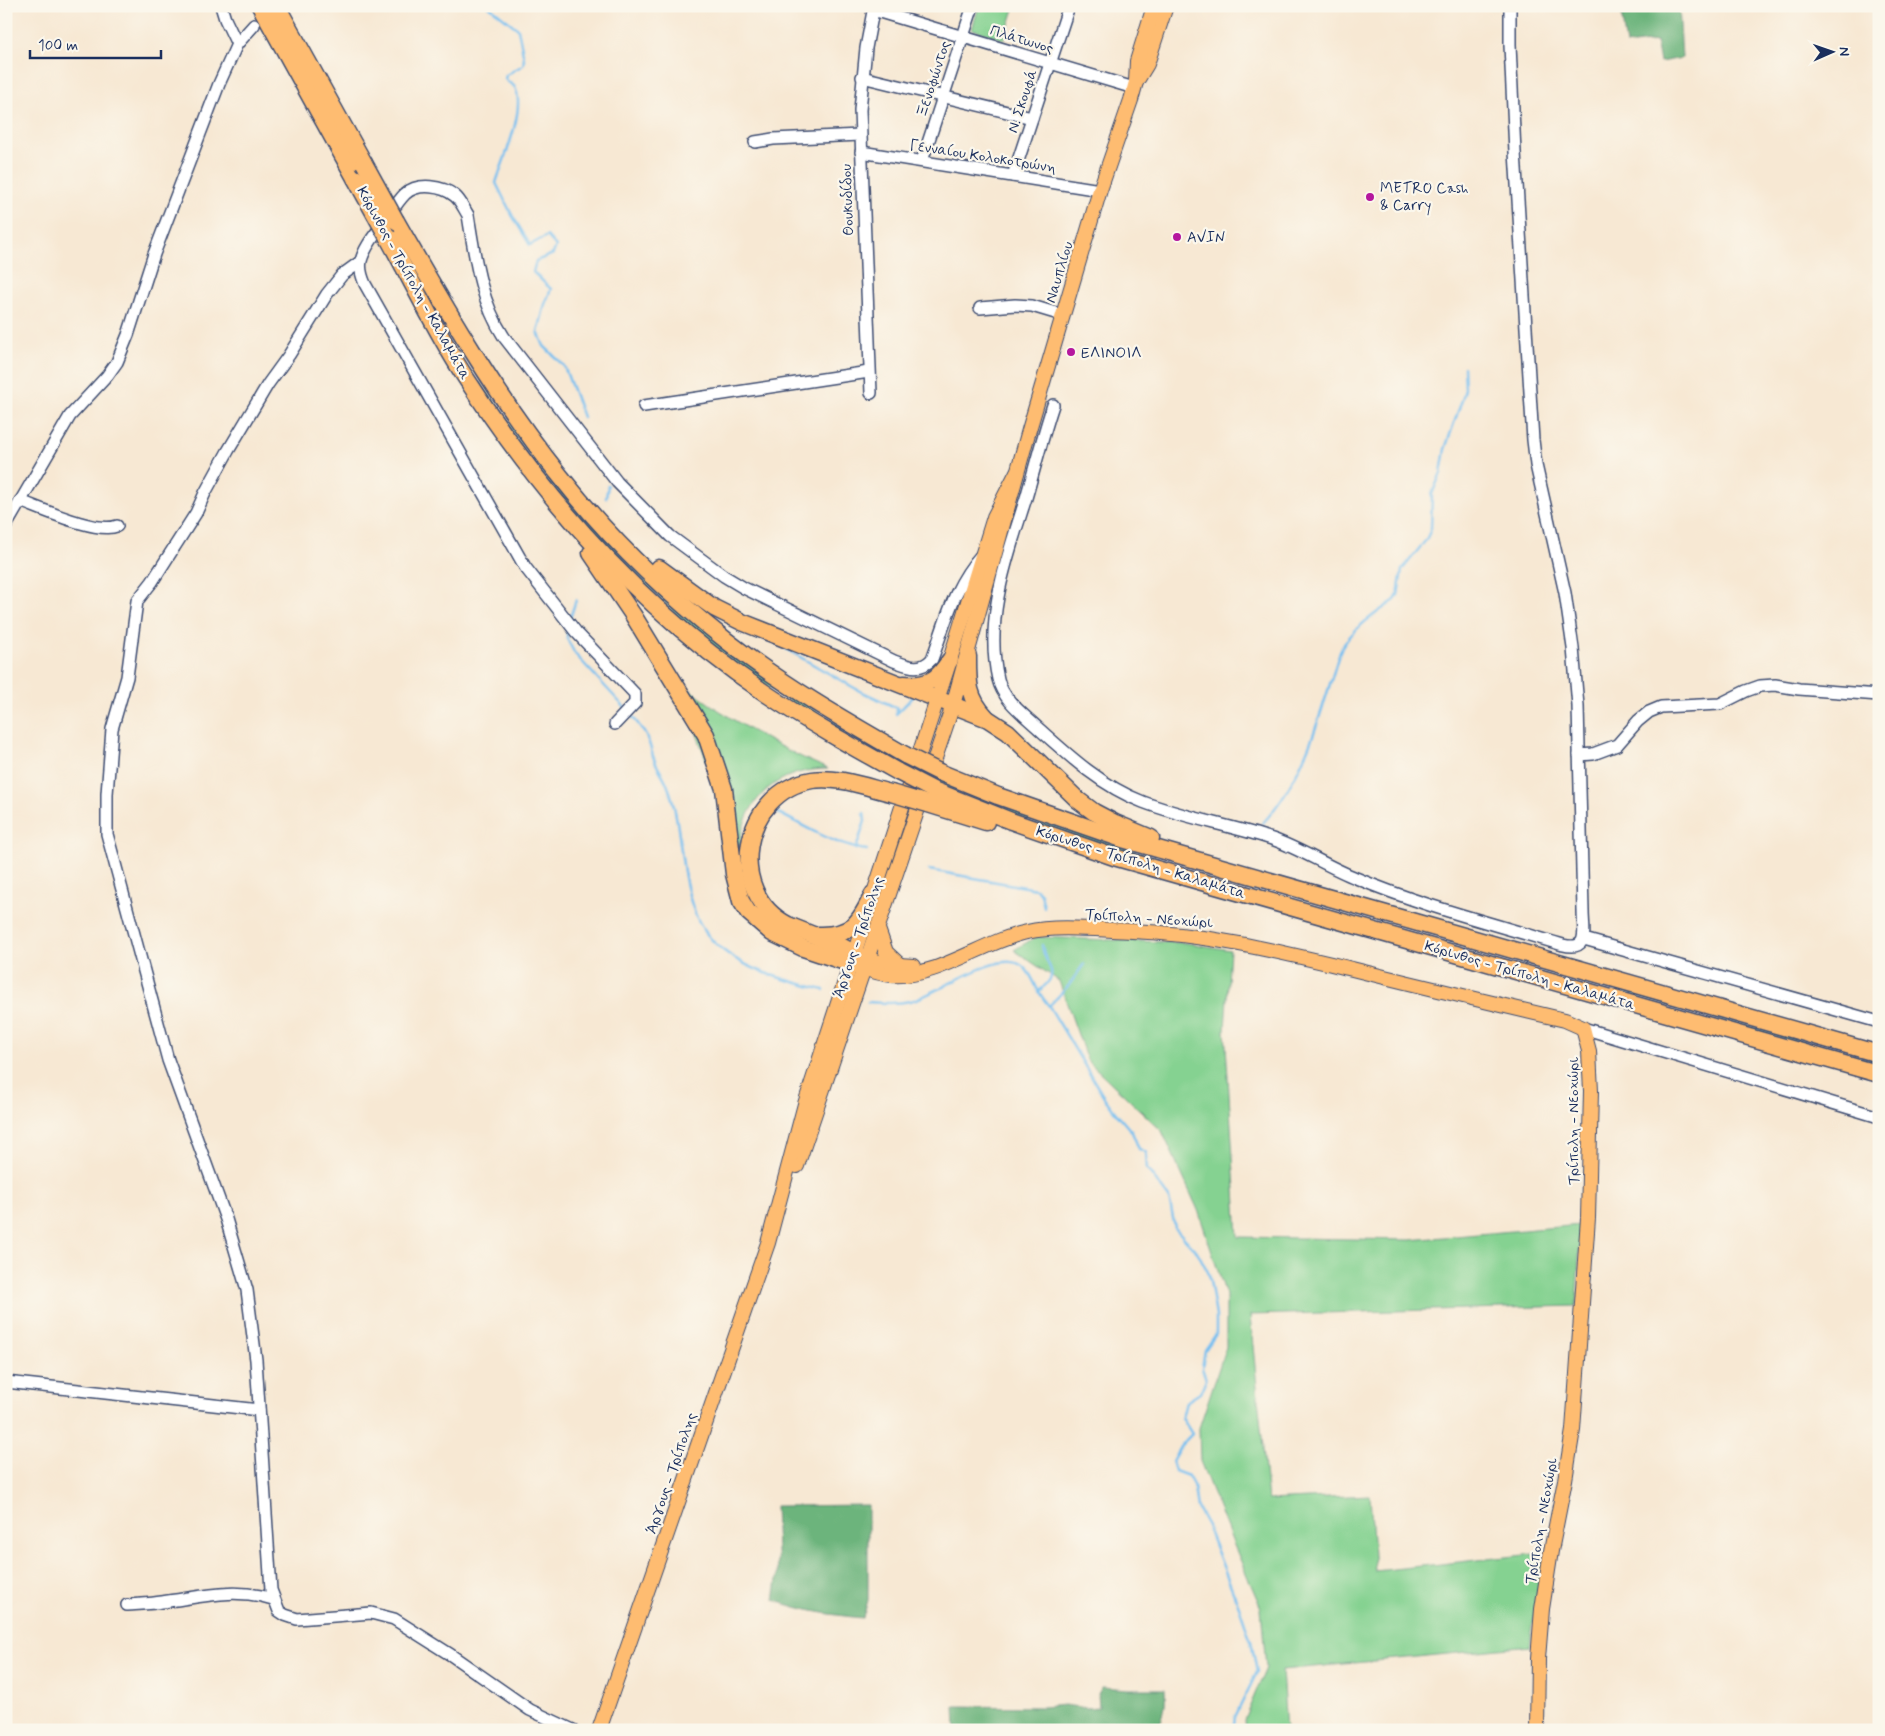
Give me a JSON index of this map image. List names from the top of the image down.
{
  "streets": {
    "highway": ["Κόρινθος - Τρίπολη - Καλαμάτα"],
    "main road": ["Ναυπλίου", "Τρίπολη - Νεοχώρι", "Άργους - Τρίπολης"],
    "street": [
      "Πλάτωνος",
      "Ξενοφώντος",
      "Ν. Σκουφά",
      "Γενναίου Κολοκοτρώνη",
      "Θουκυδίδου"
    ]
  },
  "crossings": [
    ["Πλάτωνος", "Ξενοφώντος"],
    ["Πλάτωνος", "Ν. Σκουφά"],
    ["Πλάτωνος", "Θουκυδίδου"],
    ["Πλάτωνος", "Ναυπλίου"],
    ["Ξενοφώντος", "Γενναίου Κολοκοτρώνη"],
    ["Ν. Σκουφά", "Γενναίου Κολοκοτρώνη"],
    ["Γενναίου Κολοκοτρώνη", "Θουκυδίδου"],
    ["Γενναίου Κολοκοτρώνη", "Ναυπλίου"],
    ["Ναυπλίου", "Άργους - Τρίπολης"],
    ["Τρίπολη - Νεοχώρι", "Άργους - Τρίπολης"]
  ],
  "places": ["METRO Cash & Carry", "AVIN", "ΕΛΙΝΟΙΛ"],
  "scale_bar": "100 m",
  "north": "right"
}
